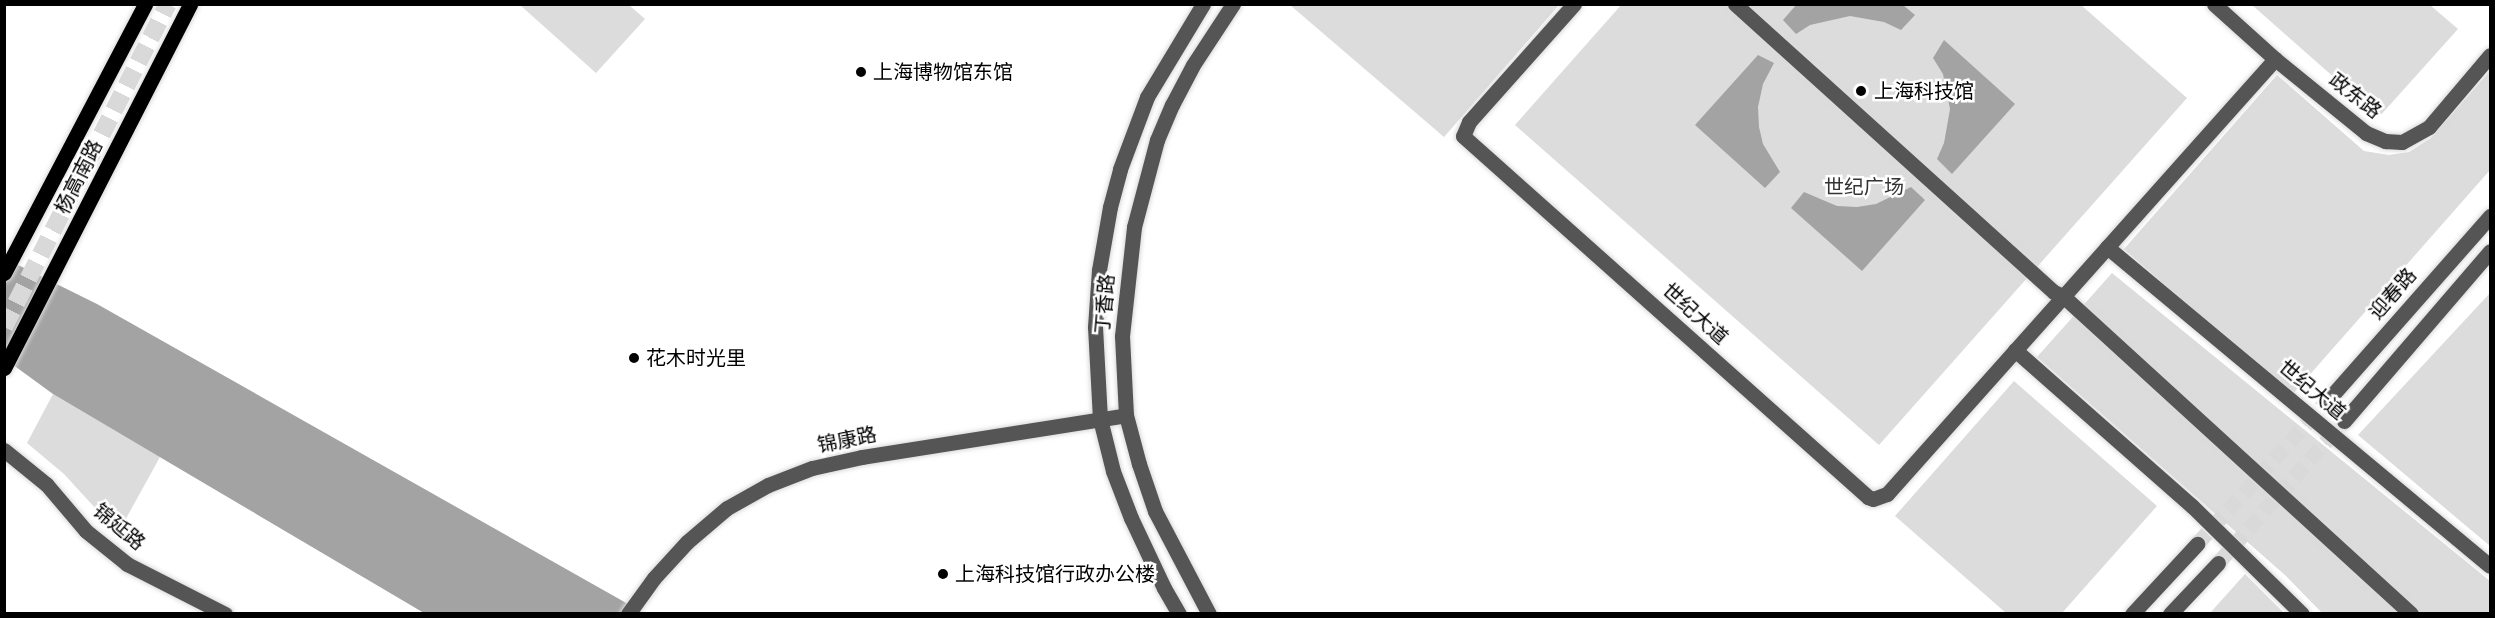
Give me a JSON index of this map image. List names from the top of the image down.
{
  "streets": {
    "main road": ["杨高南路"],
    "street": [
      "政东路",
      "迎春路",
      "丁香路",
      "世纪大道",
      "锦康路",
      "锦延路"
    ]
  },
  "crossings": [
    ["政东路", "世纪大道"],
    ["丁香路", "锦康路"]
  ],
  "parks": ["世纪广场"],
  "places": [
    "上海博物馆东馆",
    "上海科技馆",
    "花木时光里",
    "上海科技馆行政办公楼"
  ]
}
